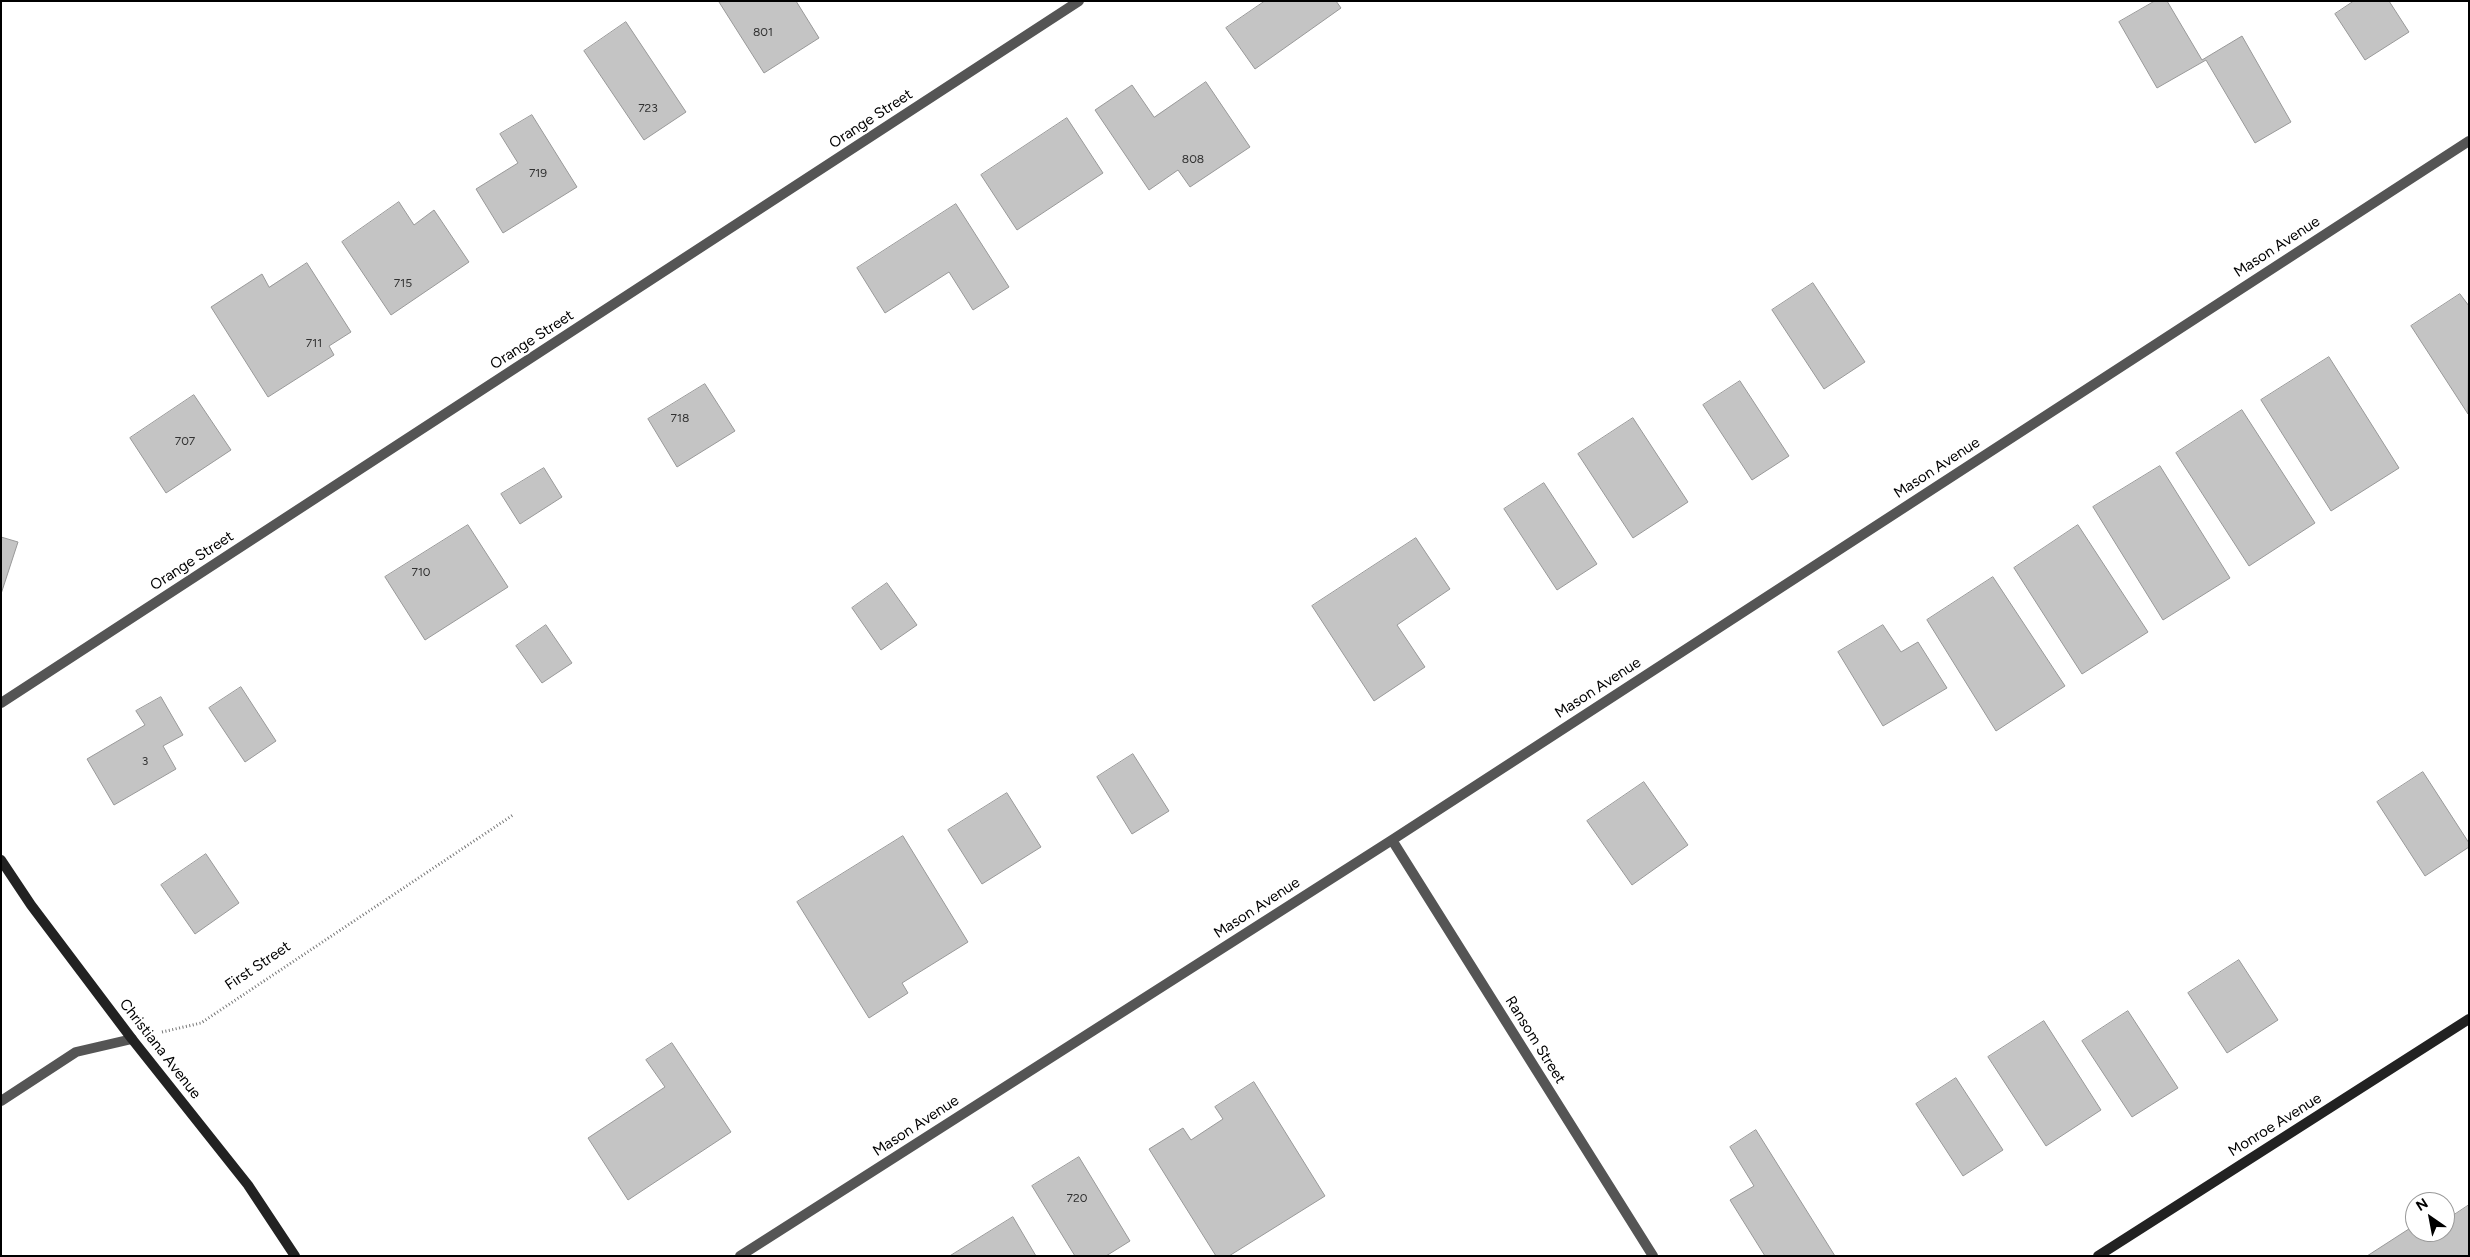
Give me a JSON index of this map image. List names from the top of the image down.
{
  "streets": {
    "street": [
      "Orange Street",
      "Mason Avenue",
      "Ransom Street",
      "Christiana Avenue",
      "Monroe Avenue"
    ],
    "path": ["First Street"]
  },
  "crossings": [
    ["Mason Avenue", "Ransom Street"],
    ["First Street", "Christiana Avenue"]
  ],
  "house_numbers": [
    "801",
    "723",
    "808",
    "719",
    "715",
    "711",
    "718",
    "707",
    "710",
    "3",
    "720"
  ],
  "north": "top left"
}
